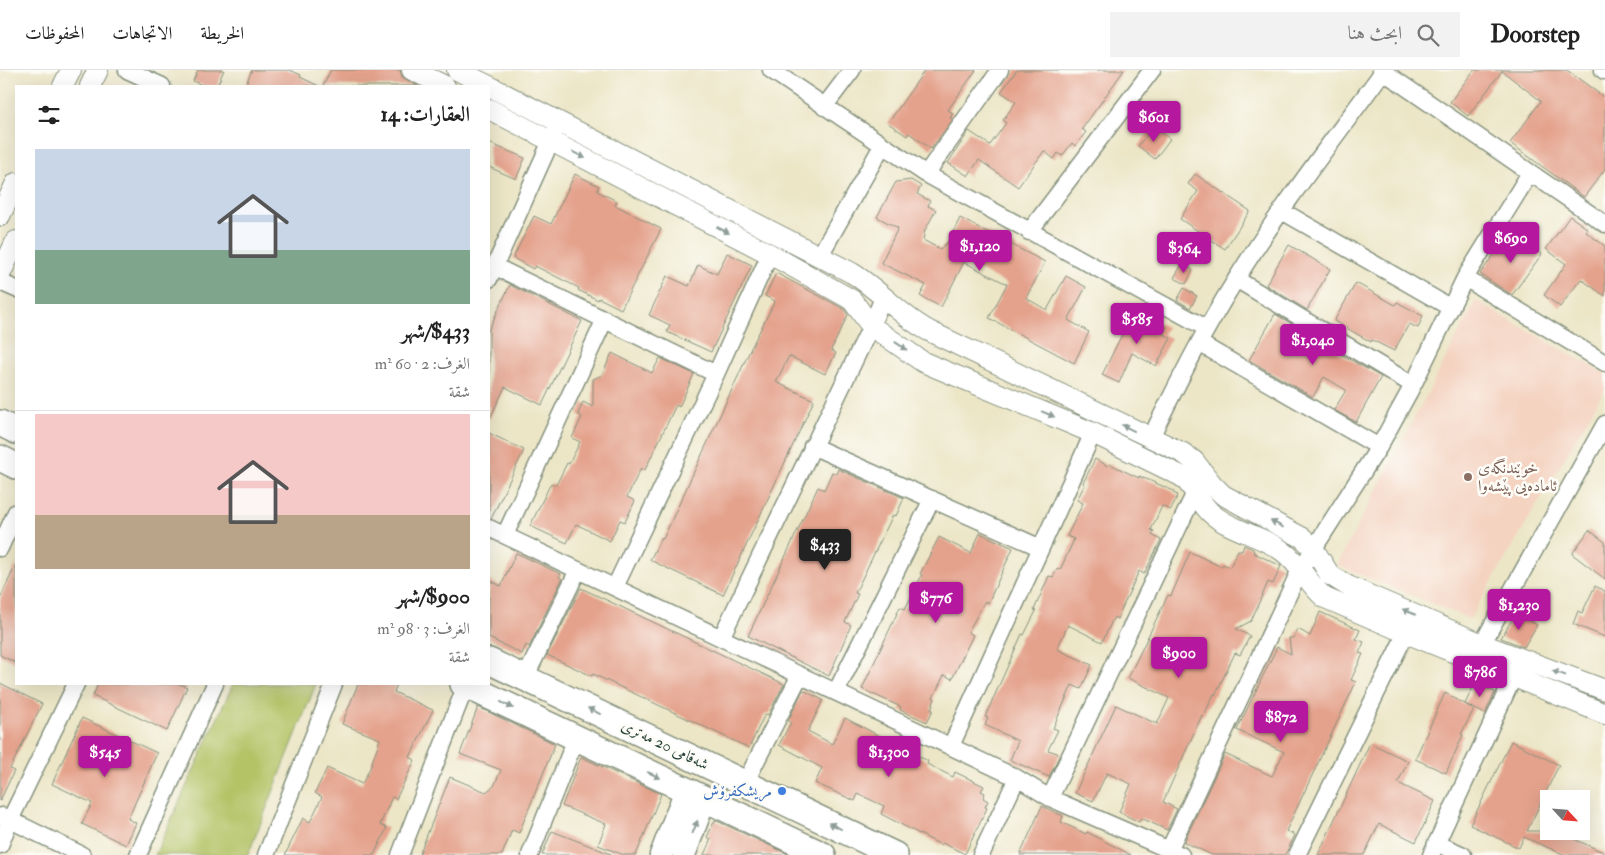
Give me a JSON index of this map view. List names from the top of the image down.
{
  "streets": {
    "main road": ["شەقامی 20 مەتری"]
  },
  "places": ["خوێندنگەی ئامادەیی پێشەوا", "مریشکفرۆش"],
  "north": "bottom right",
  "page": {
    "header": "Doorstep",
    "search": "ابحث هنا",
    "nav": ["الخريطة", "الاتجاهات", "المحفوظات"],
    "heading": "العقارات: 14",
    "price": [
      "$601",
      "$690",
      "$1,120",
      "$364",
      "$585",
      "$1,040",
      "$433",
      "$776",
      "$1,230",
      "$900",
      "$786",
      "$872",
      "$545",
      "$1,300"
    ],
    "list": [
      {
        "name": "$433/شهر",
        "note": "الغرف: 2 · 60 m² · شقة"
      },
      {
        "name": "$900/شهر",
        "note": "الغرف: 3 · 98 m² · شقة"
      }
    ]
  }
}
